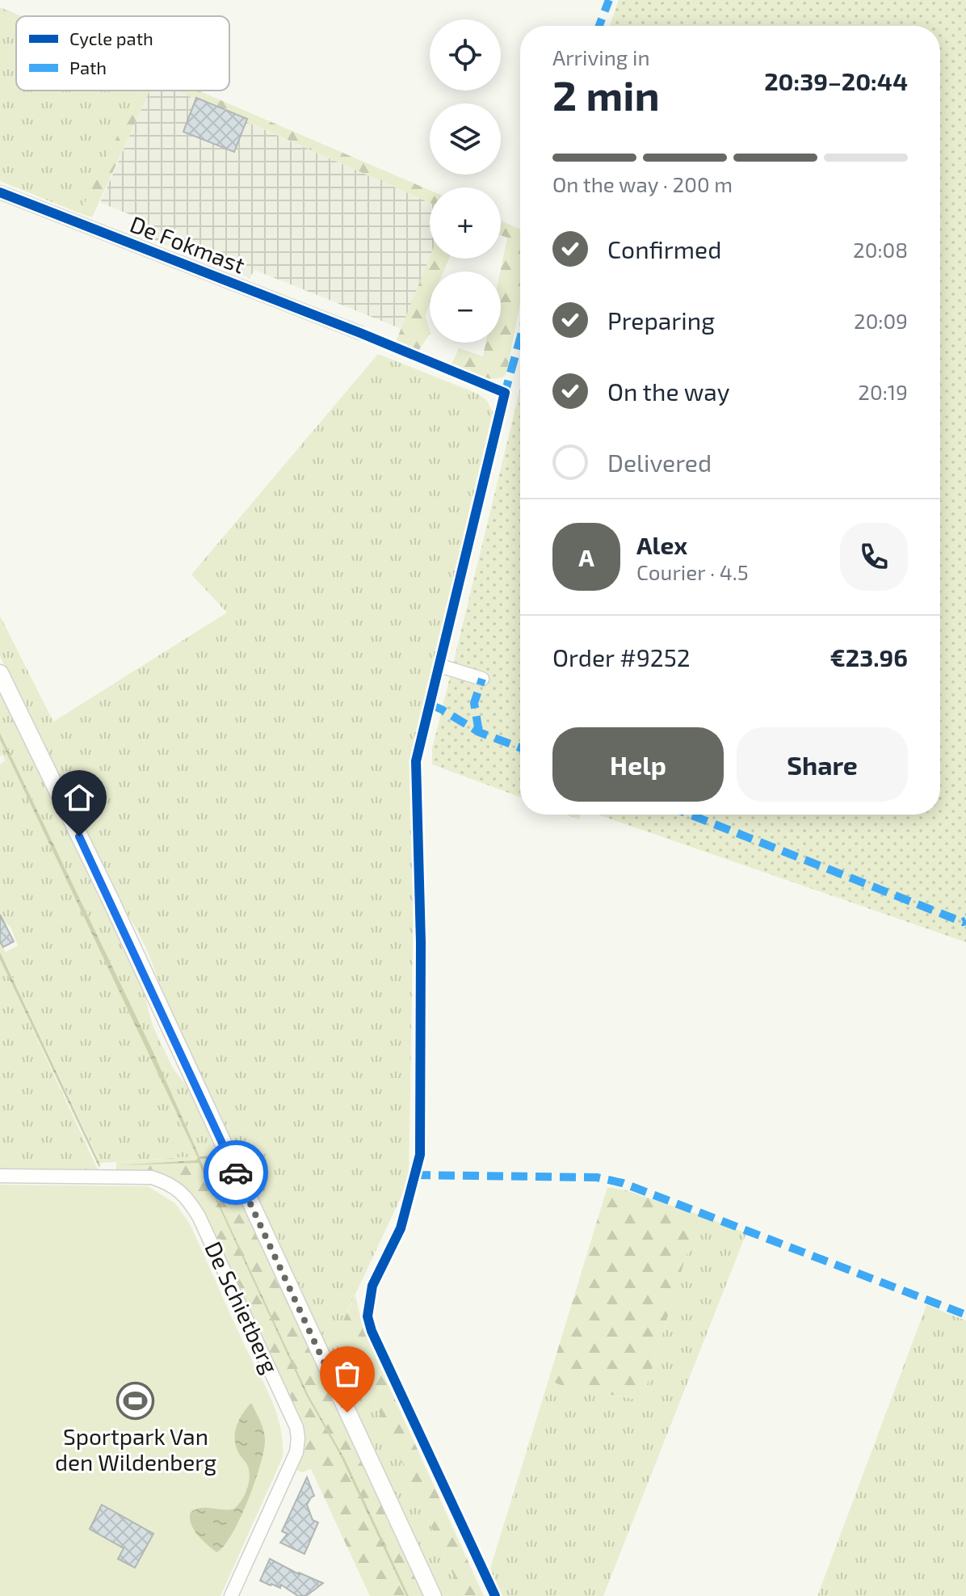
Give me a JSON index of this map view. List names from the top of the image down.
{
  "streets": {
    "street": ["De Fokmast", "De Schietberg"]
  },
  "places": {
    "sports": ["Sportpark Van den Wildenberg"]
  },
  "legend": ["Cycle path", "Path"],
  "page": {
    "map_buttons": ["+", "−"],
    "heading": ["2 min", "Arriving in", "20:39–20:44"],
    "panel": [
      "Alex",
      "Courier · 4.5",
      "Order #9252",
      "€23.96"
    ],
    "bar": "On the way · 200 m",
    "list": [
      ["Confirmed", "20:08"],
      ["Preparing", "20:09"],
      ["On the way", "20:19"],
      "Delivered"
    ],
    "round": "A",
    "buttons": ["Help", "Share"]
  }
}
